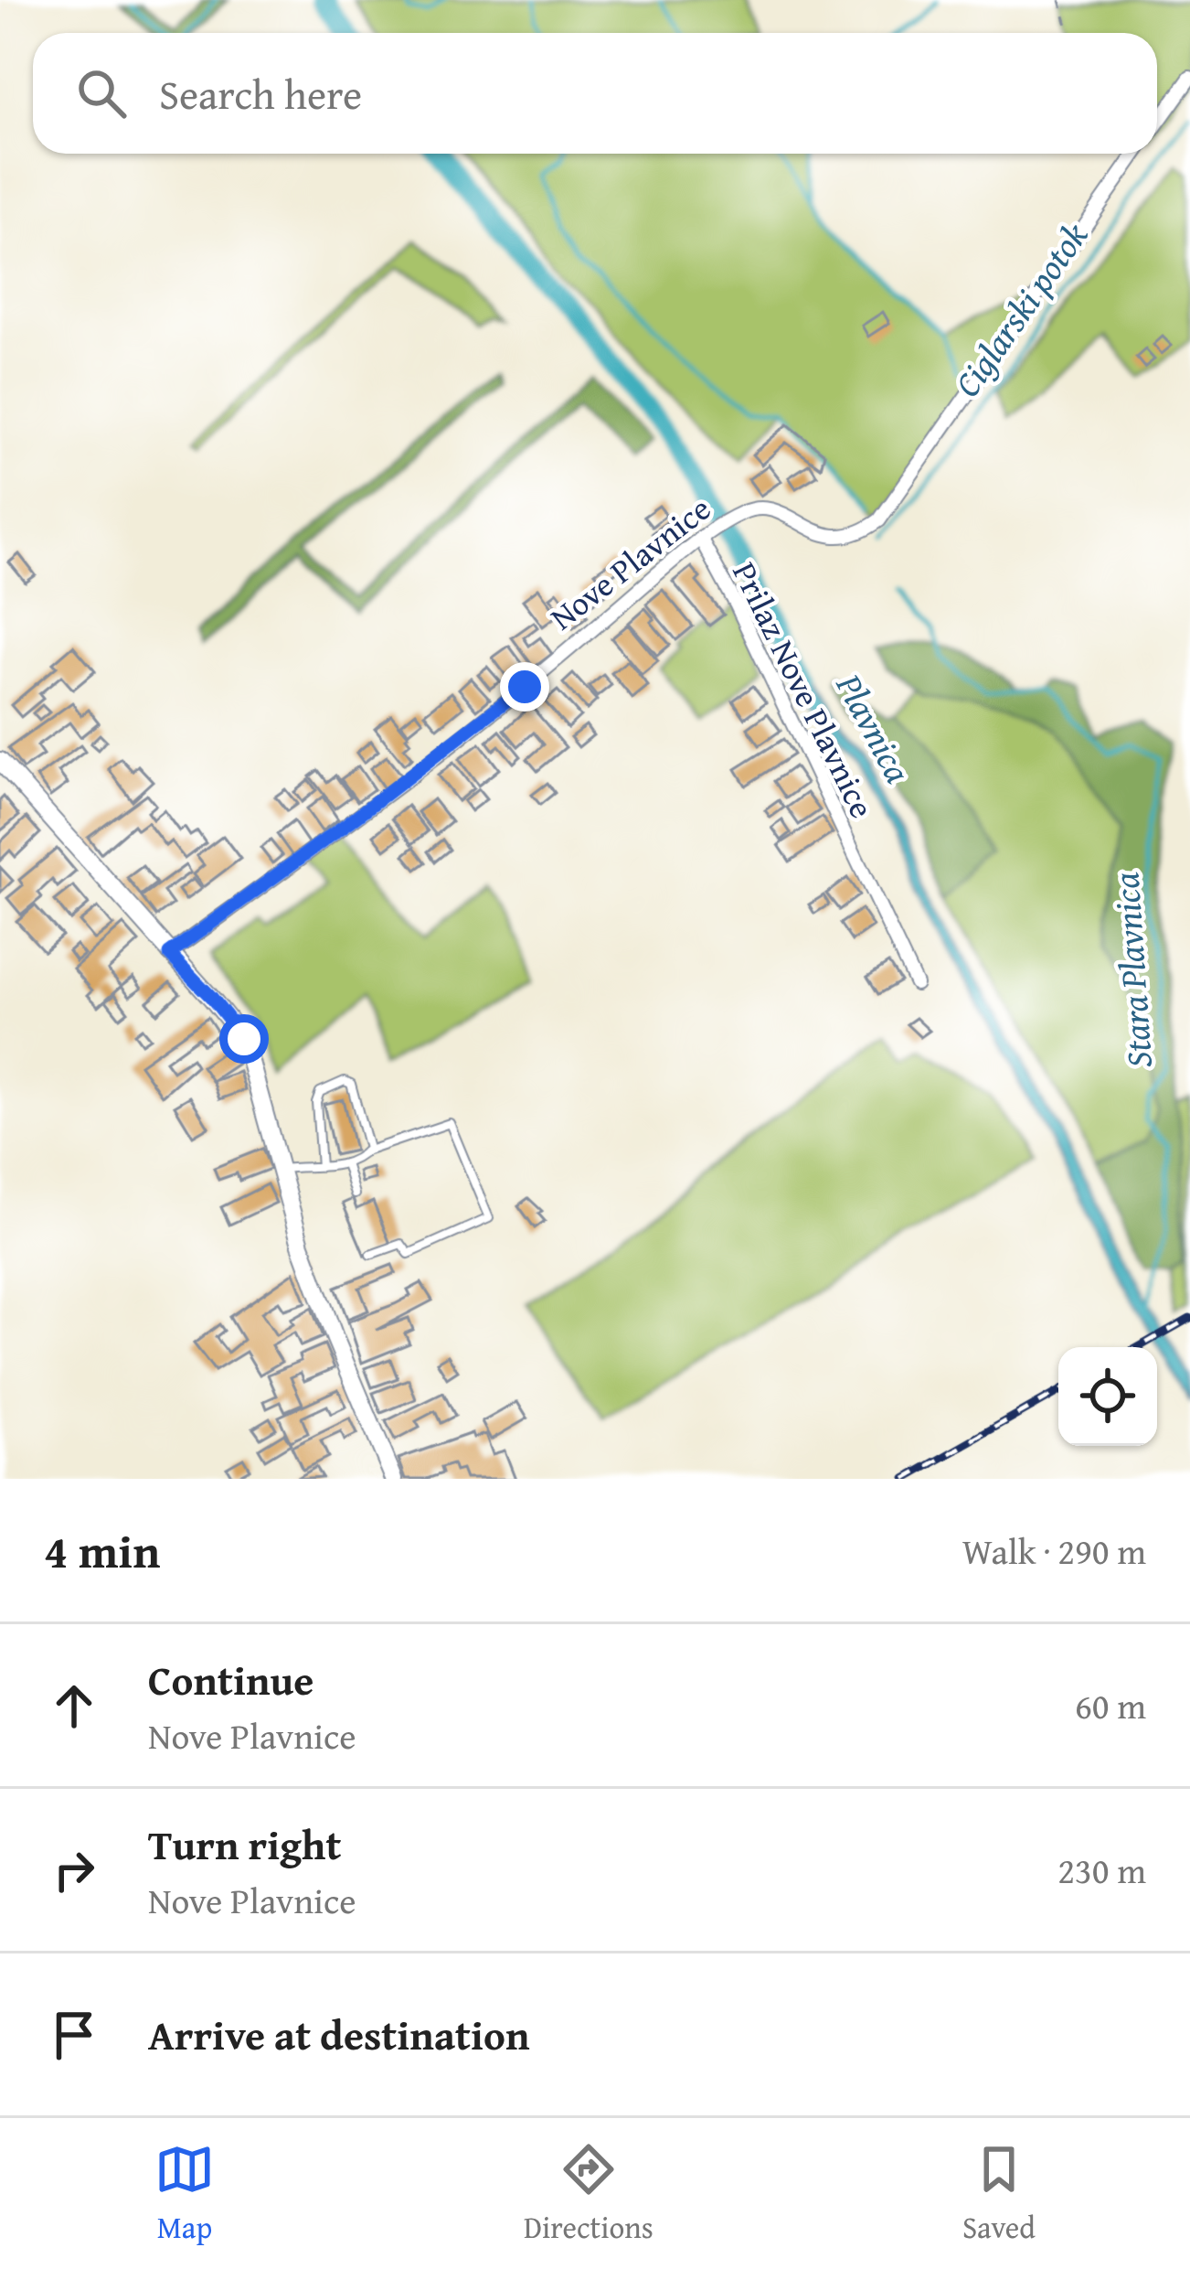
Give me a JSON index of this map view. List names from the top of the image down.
{
  "streets": {
    "street": ["Nove Plavnice", "Prilaz Nove Plavnice"]
  },
  "crossings": [
    ["Nove Plavnice", "Prilaz Nove Plavnice"]
  ],
  "water": ["Ciglarski potok", "Plavnica", "Stara Plavnica"],
  "page": {
    "search": "Search here",
    "heading": ["4 min", "Walk · 290 m"],
    "list": [
      ["Continue", "Nove Plavnice", "60 m"],
      ["Turn right", "Nove Plavnice", "230 m"],
      "Arrive at destination"
    ],
    "nav": ["Map", "Directions", "Saved"]
  }
}
